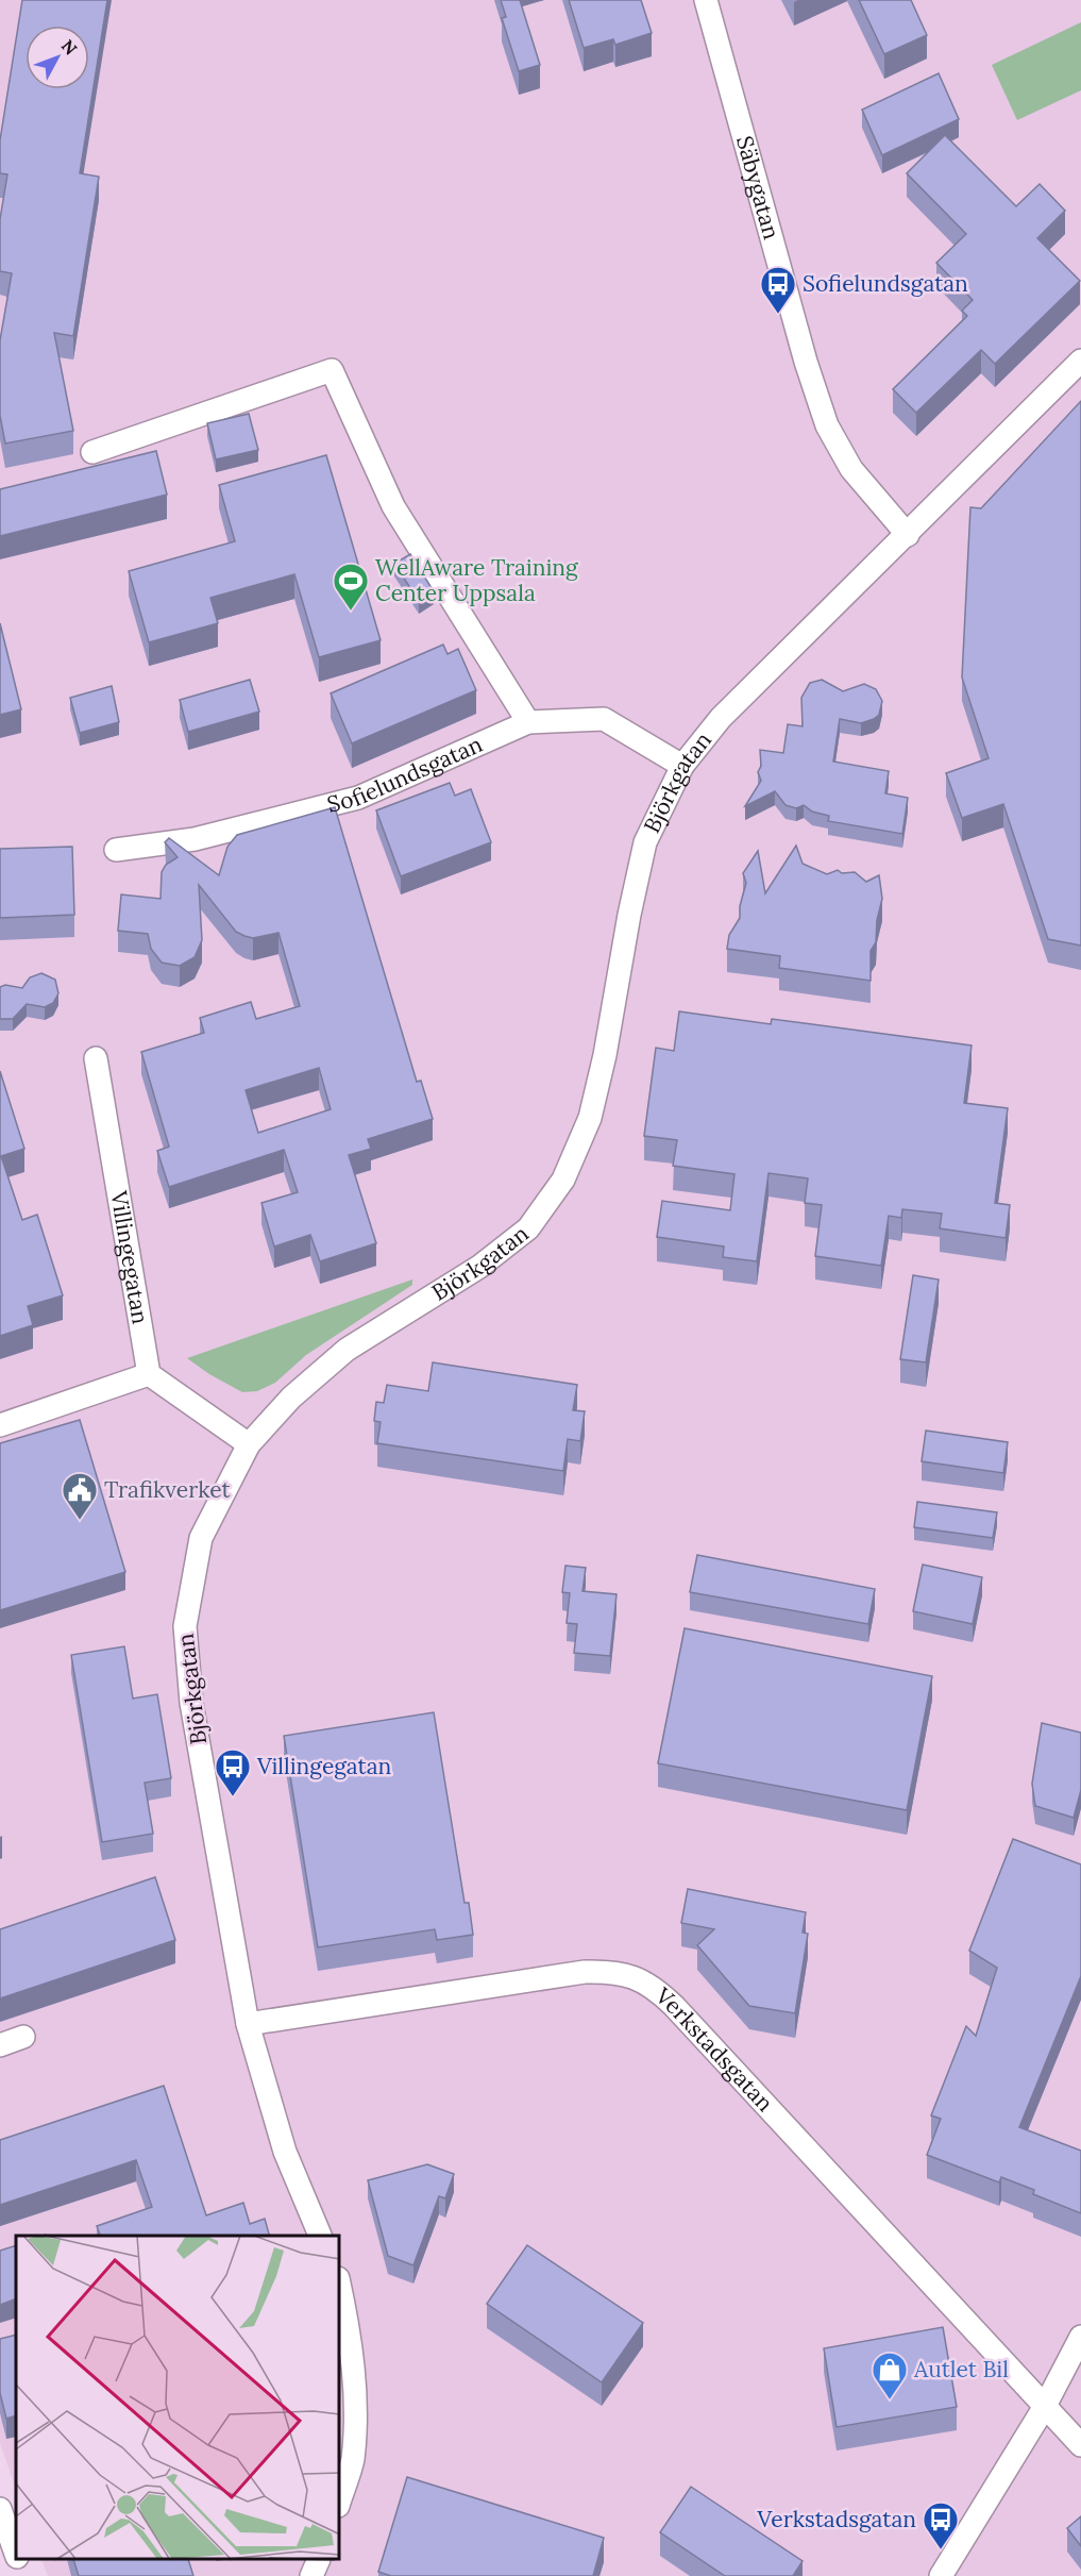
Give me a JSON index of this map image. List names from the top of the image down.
{
  "streets": {
    "street": [
      "Säbygatan",
      "Sofielundsgatan",
      "Björkgatan",
      "Villingegatan",
      "Verkstadsgatan"
    ]
  },
  "crossings": [
    ["Säbygatan", "Björkgatan"],
    ["Sofielundsgatan", "Björkgatan"],
    ["Björkgatan", "Verkstadsgatan"]
  ],
  "places": {
    "bus stop": ["Sofielundsgatan", "Villingegatan", "Verkstadsgatan"],
    "sports": ["WellAware Training Center Uppsala"],
    "public building": ["Trafikverket"],
    "shop": ["Autlet Bil"]
  },
  "north": "top right"
}
